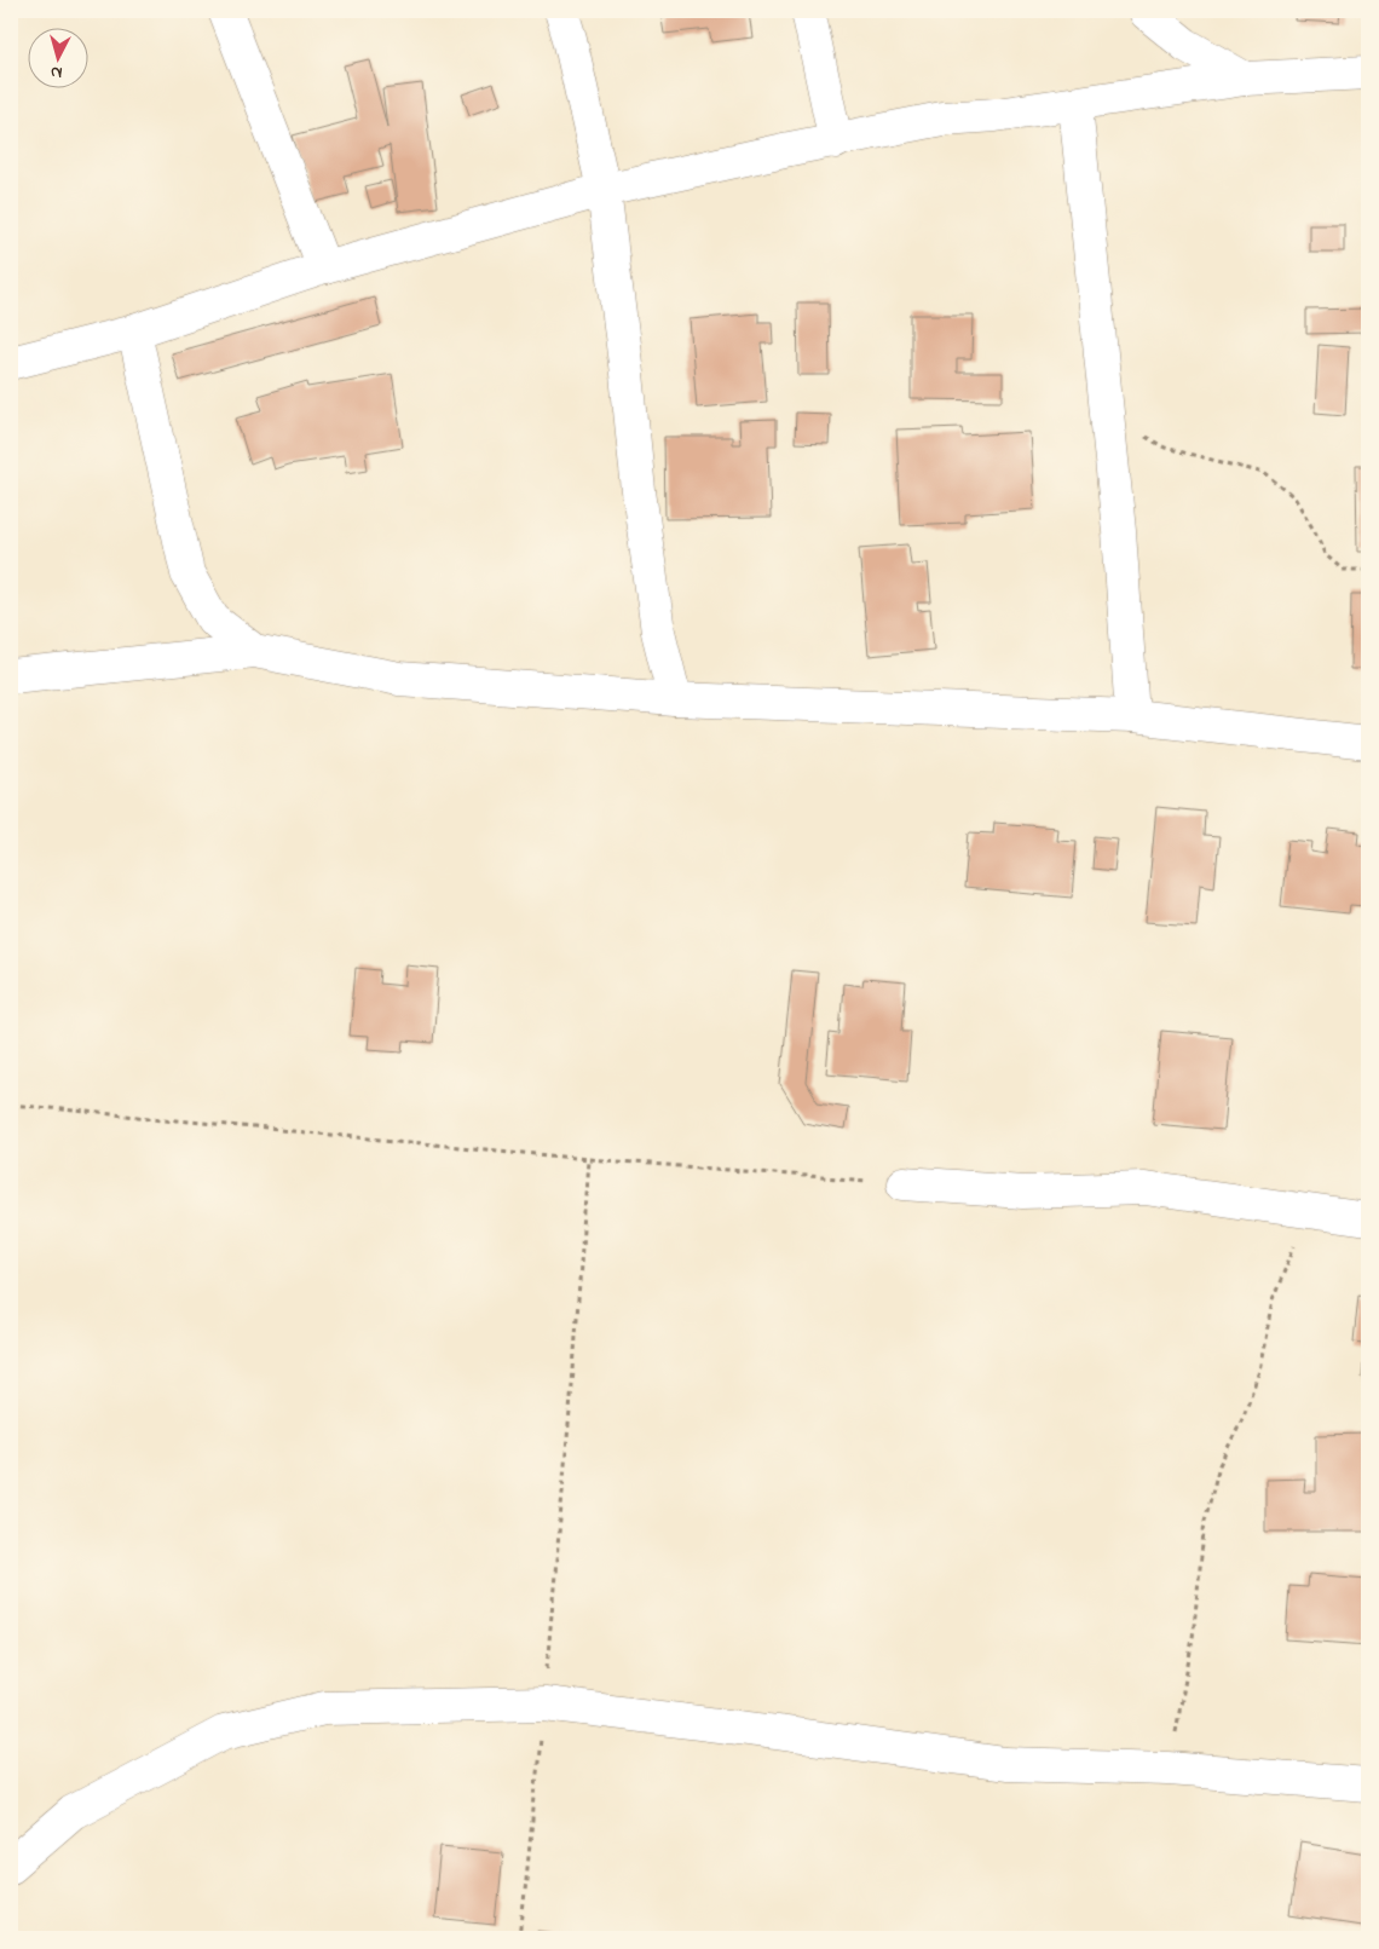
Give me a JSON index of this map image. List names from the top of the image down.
{
  "north": "bottom"
}
